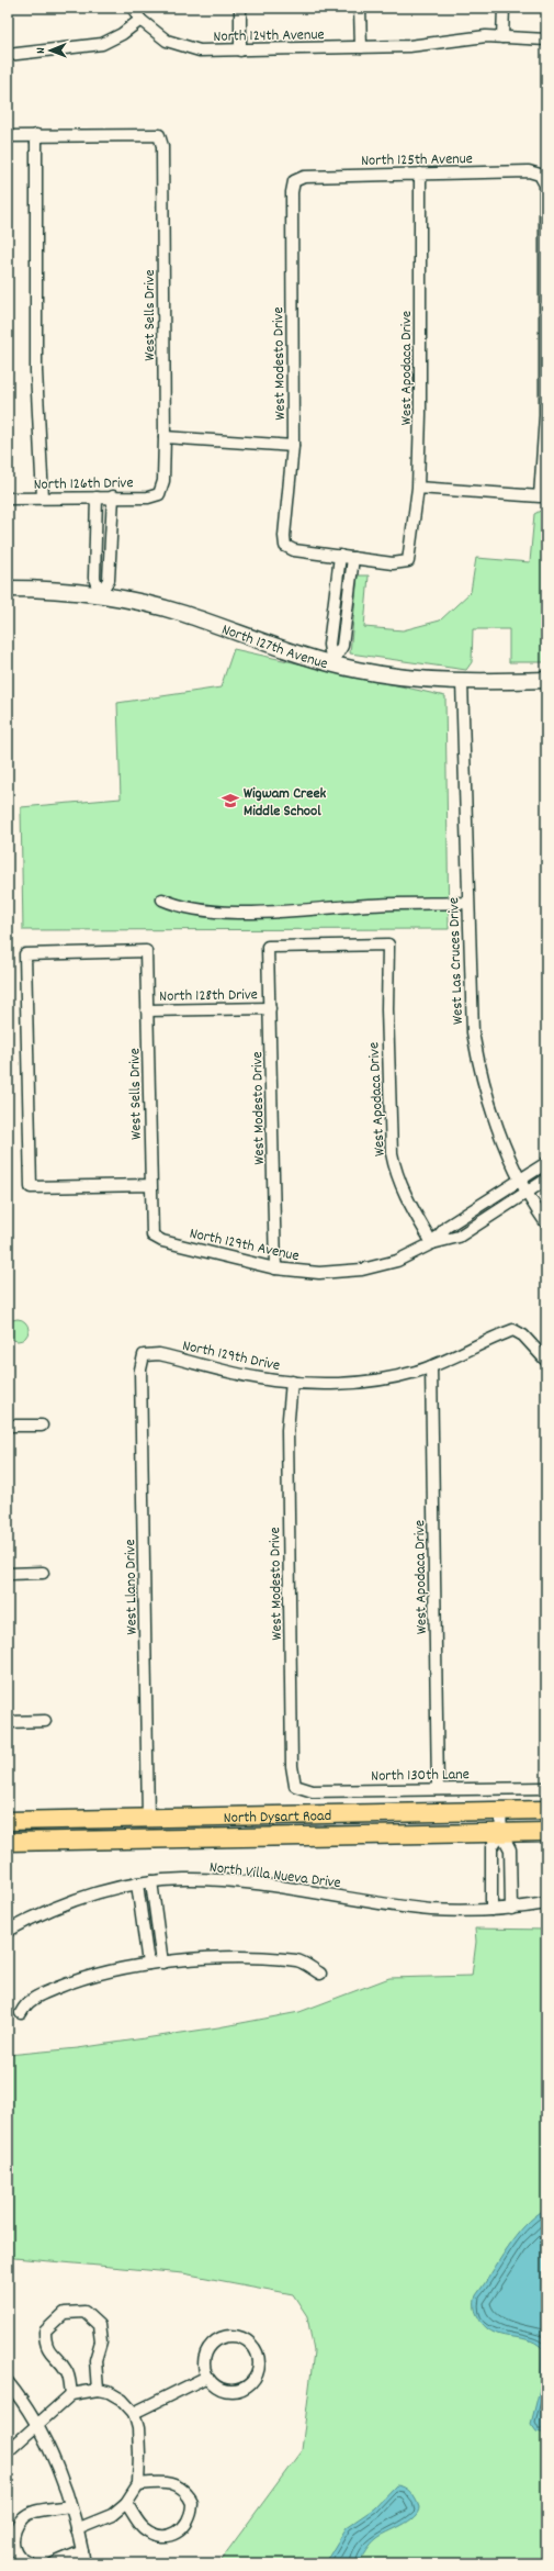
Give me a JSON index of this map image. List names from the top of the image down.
{
  "streets": {
    "main road": ["North Dysart Road"],
    "street": [
      "North 124th Avenue",
      "North 125th Avenue",
      "West Sells Drive",
      "West Modesto Drive",
      "West Apodaca Drive",
      "North 126th Drive",
      "North 127th Avenue",
      "West Las Cruces Drive",
      "North 128th Drive",
      "North 129th Avenue",
      "North 129th Drive",
      "West Llano Drive",
      "North 130th Lane",
      "North Villa Nueva Drive"
    ]
  },
  "crossings": [
    ["North 125th Avenue", "West Modesto Drive"],
    ["North 125th Avenue", "West Apodaca Drive"],
    ["West Sells Drive", "North 126th Drive"],
    ["West Sells Drive", "North 128th Drive"],
    ["West Sells Drive", "North 129th Avenue"],
    ["West Modesto Drive", "West Apodaca Drive"],
    ["West Modesto Drive", "North 128th Drive"],
    ["West Modesto Drive", "North 129th Avenue"],
    ["West Modesto Drive", "North 129th Drive"],
    ["West Modesto Drive", "North 130th Lane"],
    ["West Apodaca Drive", "North 129th Avenue"],
    ["West Apodaca Drive", "North 129th Drive"],
    ["West Apodaca Drive", "North 130th Lane"],
    ["North 127th Avenue", "West Las Cruces Drive"],
    ["West Las Cruces Drive", "North 129th Avenue"],
    ["North 129th Drive", "West Llano Drive"],
    ["West Llano Drive", "North Dysart Road"]
  ],
  "places": {
    "school or university": ["Wigwam Creek Middle School"]
  },
  "north": "left"
}
